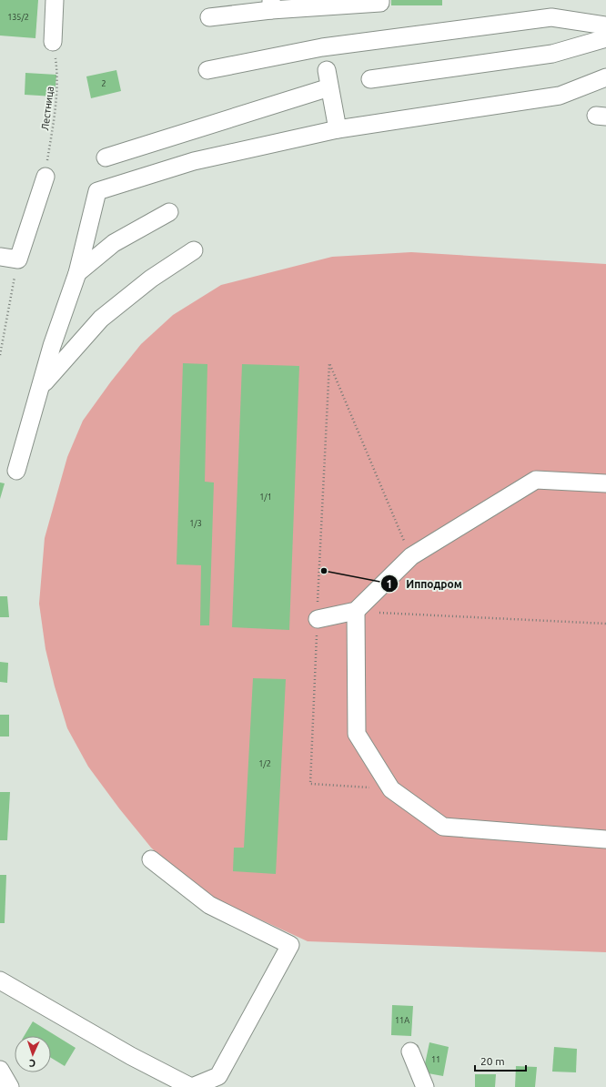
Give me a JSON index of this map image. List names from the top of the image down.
{
  "streets": {
    "path": ["Лестница"]
  },
  "places": ["Ипподром"],
  "house_numbers": [
    "135/2",
    "2",
    "1/1",
    "1/3",
    "1/2",
    "11А",
    "11"
  ],
  "scale_bar": "20 m",
  "north": "bottom"
}
